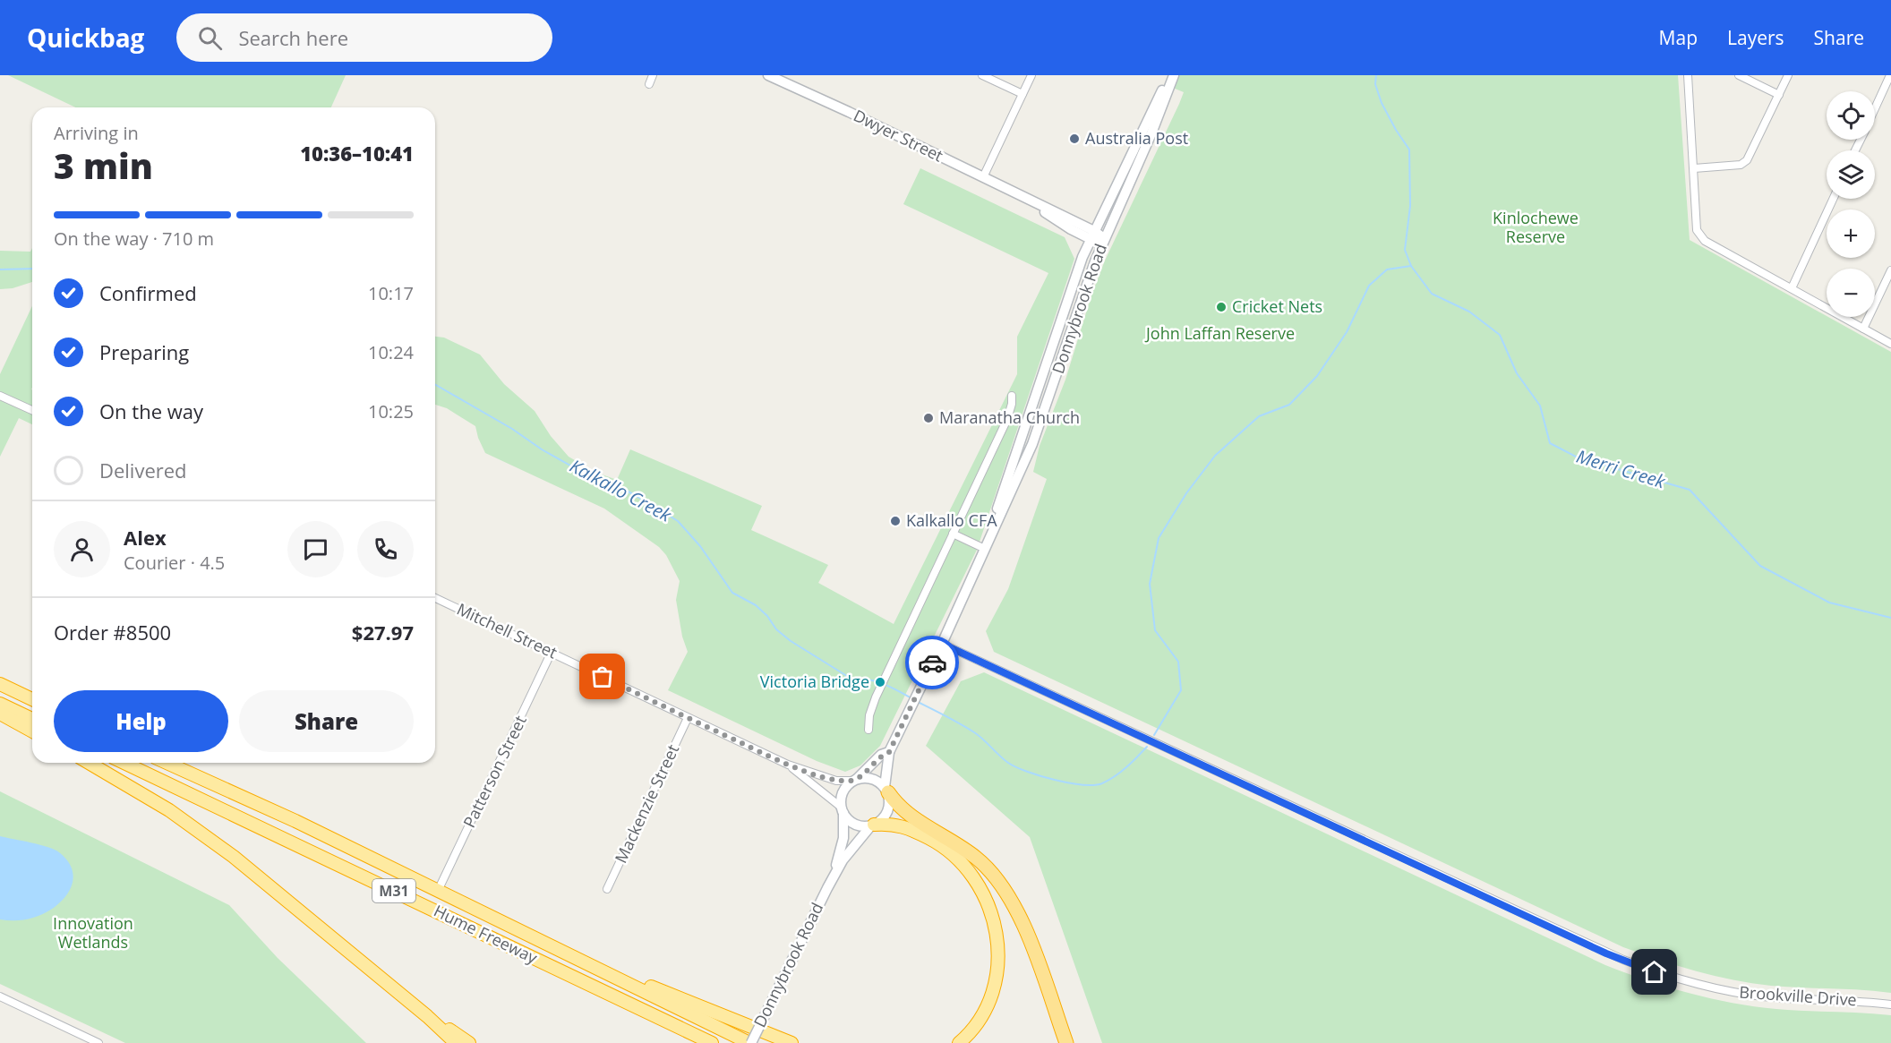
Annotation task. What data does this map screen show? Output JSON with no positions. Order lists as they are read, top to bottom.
{
  "streets": {
    "highway": ["M31", "Hume Freeway"],
    "main road": ["Dwyer Street", "Donnybrook Road"],
    "street": [
      "Mitchell Street",
      "Patterson Street",
      "Mackenzie Street",
      "Brookville Drive"
    ]
  },
  "crossings": [
    ["Dwyer Street", "Donnybrook Road"],
    ["Donnybrook Road", "Mitchell Street"],
    ["Donnybrook Road", "Hume Freeway"],
    ["Donnybrook Road", "Brookville Drive"],
    ["Mitchell Street", "Patterson Street"],
    ["Mitchell Street", "Mackenzie Street"],
    ["Patterson Street", "Hume Freeway"]
  ],
  "water": ["Merri Creek", "Kalkallo Creek"],
  "parks": ["Kinlochewe Reserve", "John Laffan Reserve", "Innovation Wetlands"],
  "places": [
    "Australia Post",
    "Cricket Nets",
    "Maranatha Church",
    "Kalkallo CFA",
    "Victoria Bridge"
  ],
  "page": {
    "header": "Quickbag",
    "search": "Search here",
    "nav": ["Map", "Layers", "Share"],
    "map_buttons": ["+", "−"],
    "heading": ["3 min", "Arriving in", "10:36–10:41"],
    "panel": [
      "Alex",
      "Courier · 4.5",
      "Order #8500",
      "$27.97"
    ],
    "bar": "On the way · 710 m",
    "list": [
      ["Confirmed", "10:17"],
      ["Preparing", "10:24"],
      ["On the way", "10:25"],
      "Delivered"
    ],
    "buttons": ["Help", "Share"]
  }
}
